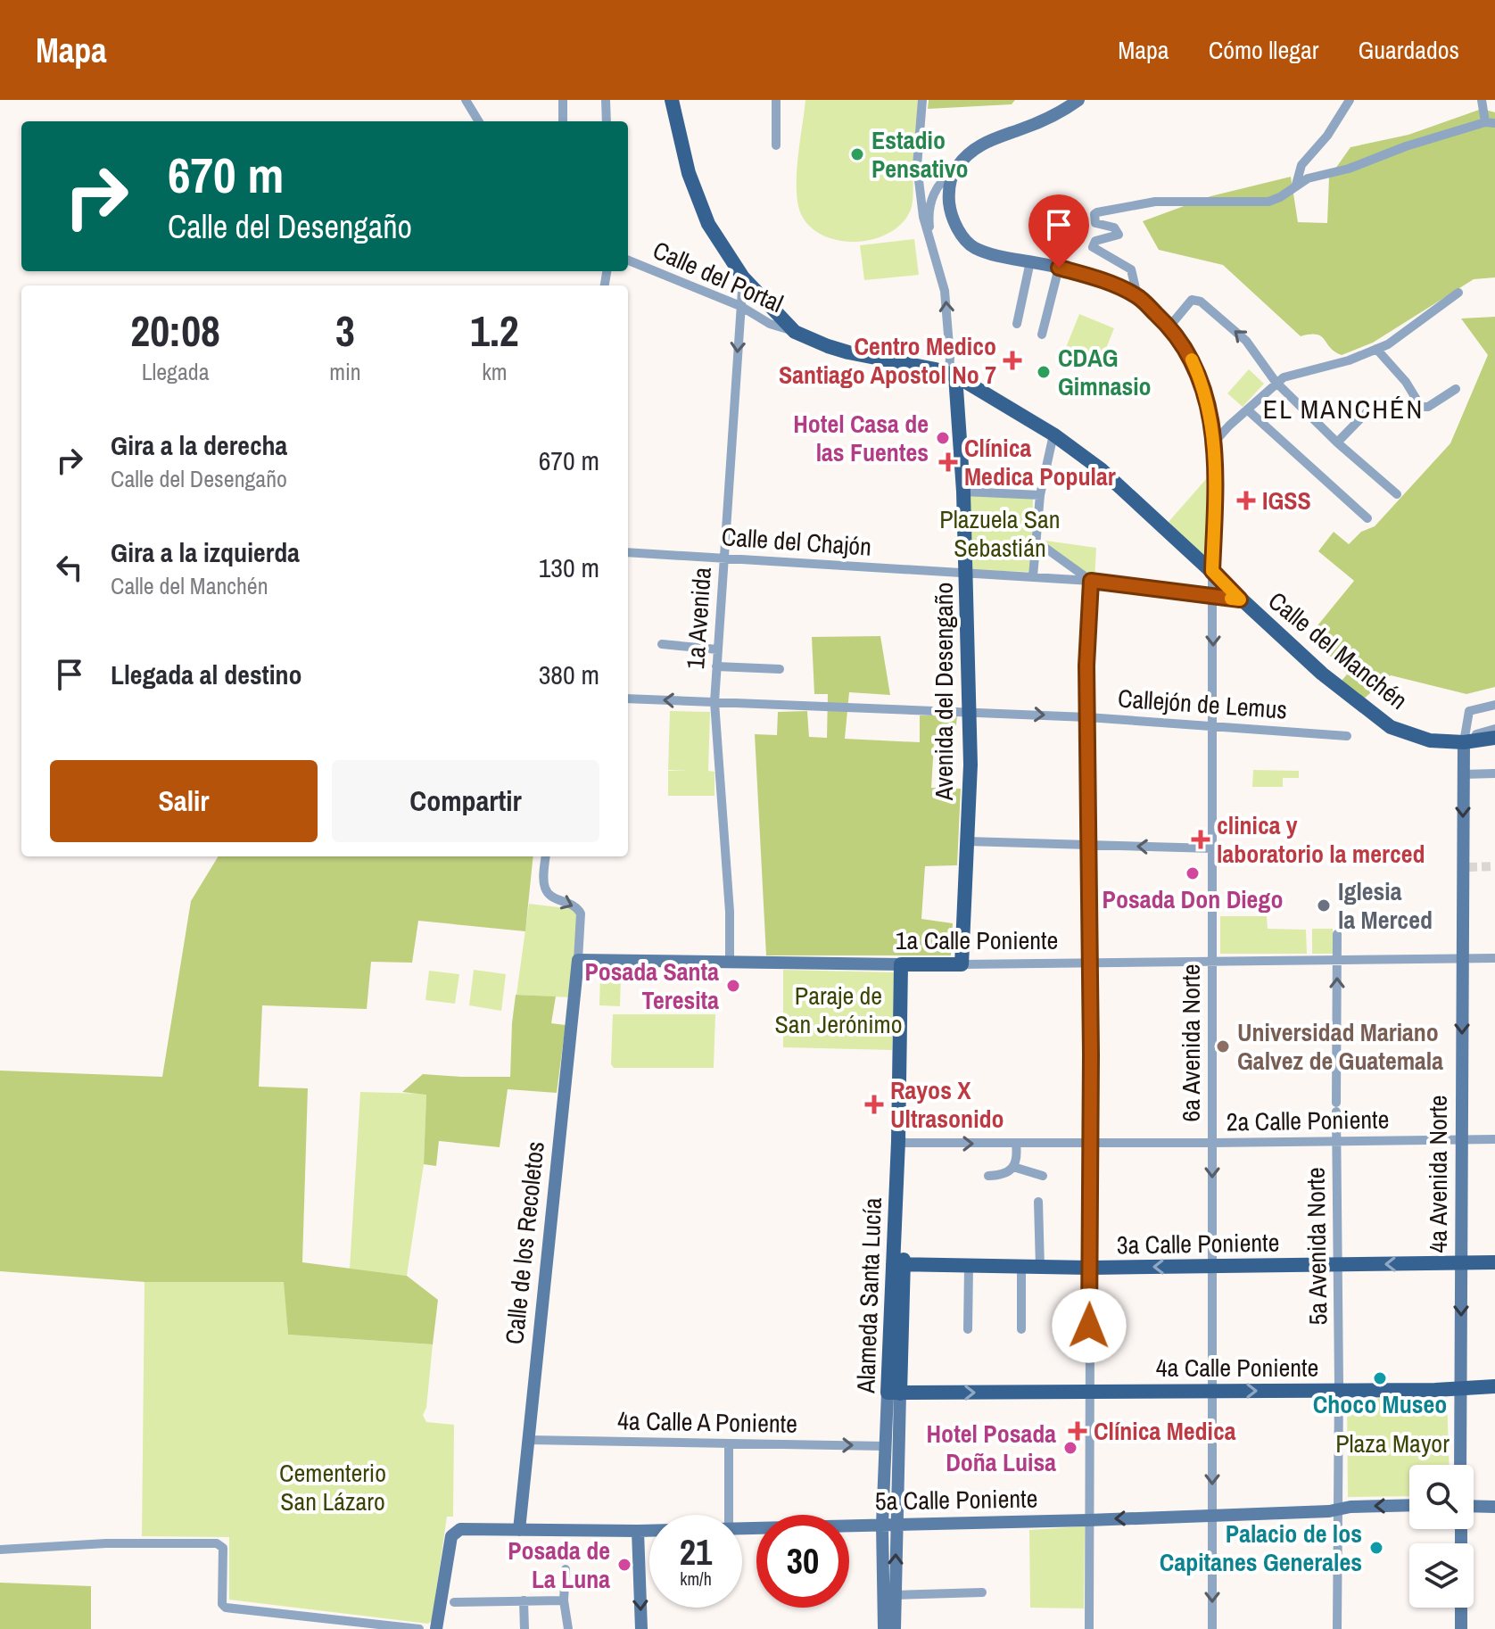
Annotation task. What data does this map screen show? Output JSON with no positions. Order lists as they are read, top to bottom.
{
  "streets": {
    "main road": [
      "Calle del Manchén",
      "Avenida del Desengaño",
      "1a Calle Poniente",
      "3a Calle Poniente",
      "Alameda Santa Lucía",
      "4a Calle Poniente"
    ],
    "street": [
      "Calle del Portal",
      "Calle del Chajón",
      "1a Avenida",
      "Callejón de Lemus",
      "6a Avenida Norte",
      "2a Calle Poniente",
      "4a Avenida Norte",
      "Calle de los Recoletos",
      "5a Avenida Norte",
      "4a Calle A Poniente",
      "5a Calle Poniente"
    ]
  },
  "crossings": [
    ["Calle del Portal", "1a Avenida"],
    ["Calle del Portal", "Calle del Manchén"],
    ["Calle del Chajón", "1a Avenida"],
    ["Calle del Chajón", "Calle del Manchén"],
    ["Calle del Chajón", "Avenida del Desengaño"],
    ["Calle del Chajón", "6a Avenida Norte"],
    ["1a Avenida", "Callejón de Lemus"],
    ["1a Avenida", "1a Calle Poniente"],
    ["Calle del Manchén", "Avenida del Desengaño"],
    ["Calle del Manchén", "6a Avenida Norte"],
    ["Calle del Manchén", "4a Avenida Norte"],
    ["Avenida del Desengaño", "Callejón de Lemus"],
    ["Avenida del Desengaño", "1a Calle Poniente"],
    ["Callejón de Lemus", "6a Avenida Norte"],
    ["1a Calle Poniente", "6a Avenida Norte"],
    ["1a Calle Poniente", "4a Avenida Norte"],
    ["1a Calle Poniente", "Calle de los Recoletos"],
    ["1a Calle Poniente", "5a Avenida Norte"],
    ["1a Calle Poniente", "Alameda Santa Lucía"],
    ["6a Avenida Norte", "2a Calle Poniente"],
    ["6a Avenida Norte", "3a Calle Poniente"],
    ["6a Avenida Norte", "4a Calle Poniente"],
    ["6a Avenida Norte", "5a Calle Poniente"],
    ["2a Calle Poniente", "4a Avenida Norte"],
    ["2a Calle Poniente", "5a Avenida Norte"],
    ["2a Calle Poniente", "Alameda Santa Lucía"],
    ["4a Avenida Norte", "3a Calle Poniente"],
    ["4a Avenida Norte", "4a Calle Poniente"],
    ["Calle de los Recoletos", "4a Calle A Poniente"],
    ["Calle de los Recoletos", "5a Calle Poniente"],
    ["3a Calle Poniente", "5a Avenida Norte"],
    ["3a Calle Poniente", "Alameda Santa Lucía"],
    ["5a Avenida Norte", "4a Calle Poniente"],
    ["5a Avenida Norte", "5a Calle Poniente"],
    ["Alameda Santa Lucía", "4a Calle Poniente"],
    ["Alameda Santa Lucía", "4a Calle A Poniente"],
    ["Alameda Santa Lucía", "5a Calle Poniente"]
  ],
  "one_way": [
    "1a Avenida",
    "6a Avenida Norte",
    "4a Avenida Norte",
    "3a Calle Poniente",
    "4a Calle Poniente",
    "4a Calle A Poniente"
  ],
  "districts": ["EL MANCHÉN"],
  "parks": [
    "Plazuela San Sebastián",
    "Paraje de San Jerónimo",
    "Plaza Mayor",
    "Cementerio San Lázaro"
  ],
  "places": {
    "other": [
      "Estadio Pensativo",
      "CDAG Gimnasio",
      "Hotel Casa de las Fuentes",
      "Posada Don Diego",
      "Iglesia la Merced",
      "Posada Santa Teresita",
      "Universidad Mariano Galvez de Guatemala",
      "Choco Museo",
      "Hotel Posada Doña Luisa",
      "Palacio de los Capitanes Generales",
      "Posada de La Luna"
    ],
    "health": [
      "Centro Medico Santiago Apostol No 7",
      "Clínica Medica Popular",
      "IGSS",
      "clinica y laboratorio la merced",
      "Rayos X Ultrasonido",
      "Clínica Medica"
    ]
  },
  "page": {
    "header": "Mapa",
    "nav": ["Mapa", "Cómo llegar", "Guardados"],
    "turn": ["670 m", "Calle del Desengaño"],
    "eta": [
      "20:08",
      "Llegada",
      "3",
      "min",
      "1.2",
      "km"
    ],
    "list": [
      {
        "name": "Gira a la derecha",
        "note": "Calle del Desengaño",
        "value": "670 m"
      },
      {
        "name": "Gira a la izquierda",
        "note": "Calle del Manchén",
        "value": "130 m"
      },
      {
        "name": "Llegada al destino",
        "value": "380 m"
      }
    ],
    "buttons": ["Salir", "Compartir"],
    "speed": "21 km/h",
    "limit": "30"
  }
}
